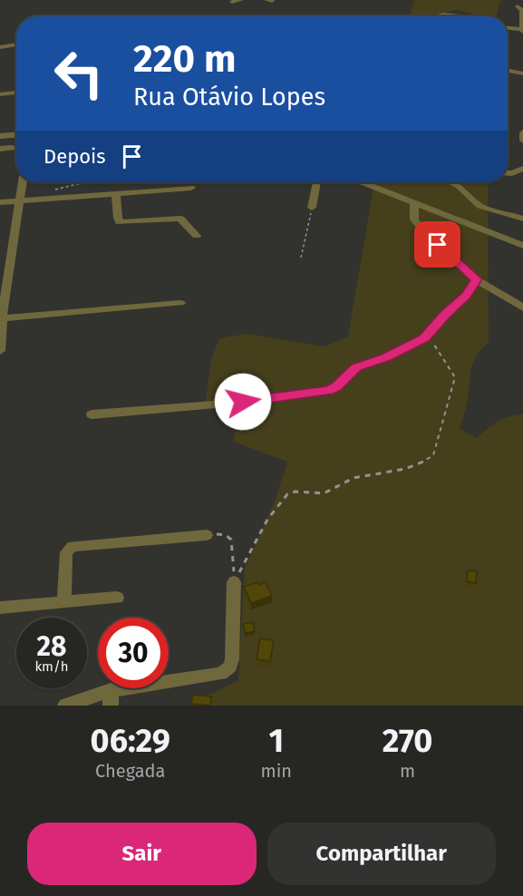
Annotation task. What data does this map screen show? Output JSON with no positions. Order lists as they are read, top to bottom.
{
  "page": {
    "turn": ["220 m", "Rua Otávio Lopes"],
    "then": "Depois",
    "speed": "28 km/h",
    "limit": "30",
    "eta": [
      "06:29",
      "Chegada",
      "1",
      "min",
      "270",
      "m"
    ],
    "buttons": ["Sair", "Compartilhar"]
  }
}
